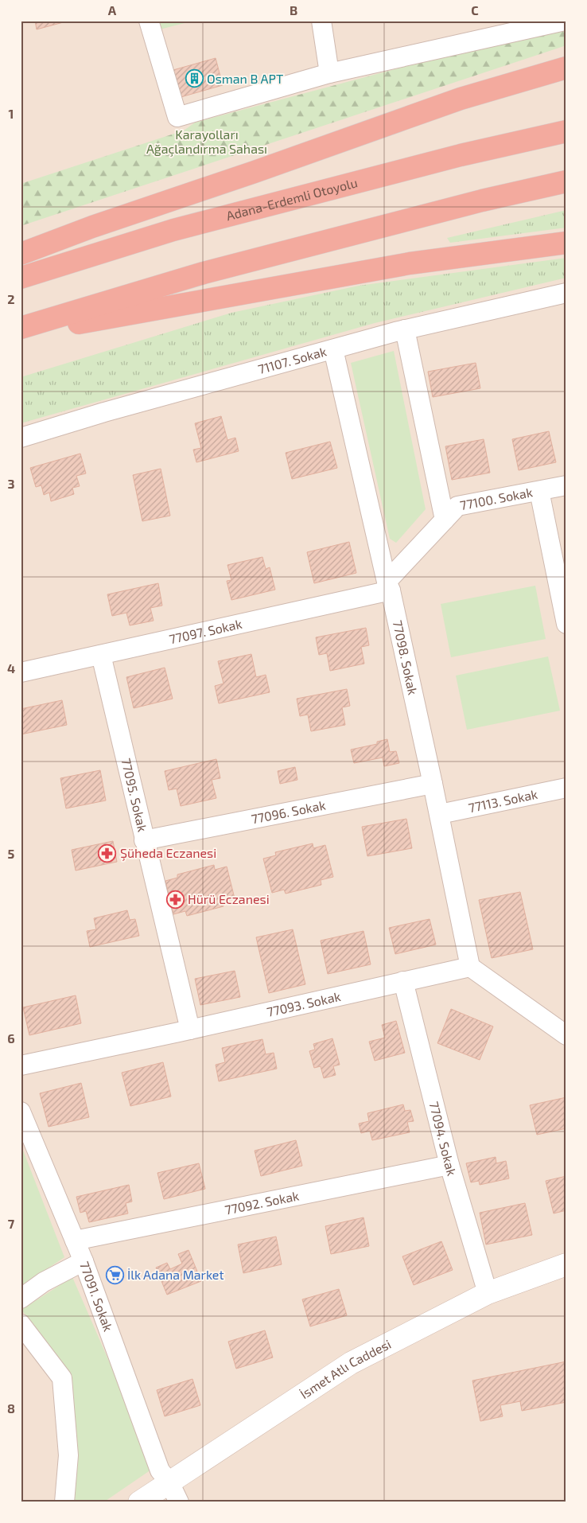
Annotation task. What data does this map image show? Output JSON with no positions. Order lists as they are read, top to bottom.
{
  "streets": {
    "highway": ["Adana-Erdemli Otoyolu"],
    "main road": ["İsmet Atlı Caddesi"],
    "street": [
      "71107. Sokak",
      "77100. Sokak",
      "77097. Sokak",
      "77098. Sokak",
      "77095. Sokak",
      "77113. Sokak",
      "77096. Sokak",
      "77093. Sokak",
      "77094. Sokak",
      "77092. Sokak",
      "77091. Sokak"
    ]
  },
  "crossings": [
    ["71107. Sokak", "77098. Sokak"],
    ["77100. Sokak", "77097. Sokak"],
    ["77100. Sokak", "77098. Sokak"],
    ["77097. Sokak", "77098. Sokak"],
    ["77097. Sokak", "77095. Sokak"],
    ["77098. Sokak", "77113. Sokak"],
    ["77098. Sokak", "77096. Sokak"],
    ["77098. Sokak", "77093. Sokak"],
    ["77095. Sokak", "77096. Sokak"],
    ["77095. Sokak", "77093. Sokak"],
    ["77093. Sokak", "77094. Sokak"],
    ["77094. Sokak", "77092. Sokak"],
    ["77094. Sokak", "İsmet Atlı Caddesi"],
    ["77092. Sokak", "77091. Sokak"],
    ["77091. Sokak", "İsmet Atlı Caddesi"]
  ],
  "parks": ["Karayolları Ağaçlandırma Sahası"],
  "places": {
    "building": ["Osman B APT"],
    "pharmacy": ["Şüheda Eczanesi", "Hürü Eczanesi"],
    "supermarket": ["İlk Adana Market"]
  },
  "grid": {
    "columns": ["A", "B", "C"],
    "rows": [
      "1",
      "2",
      "3",
      "4",
      "5",
      "6",
      "7",
      "8"
    ]
  }
}
